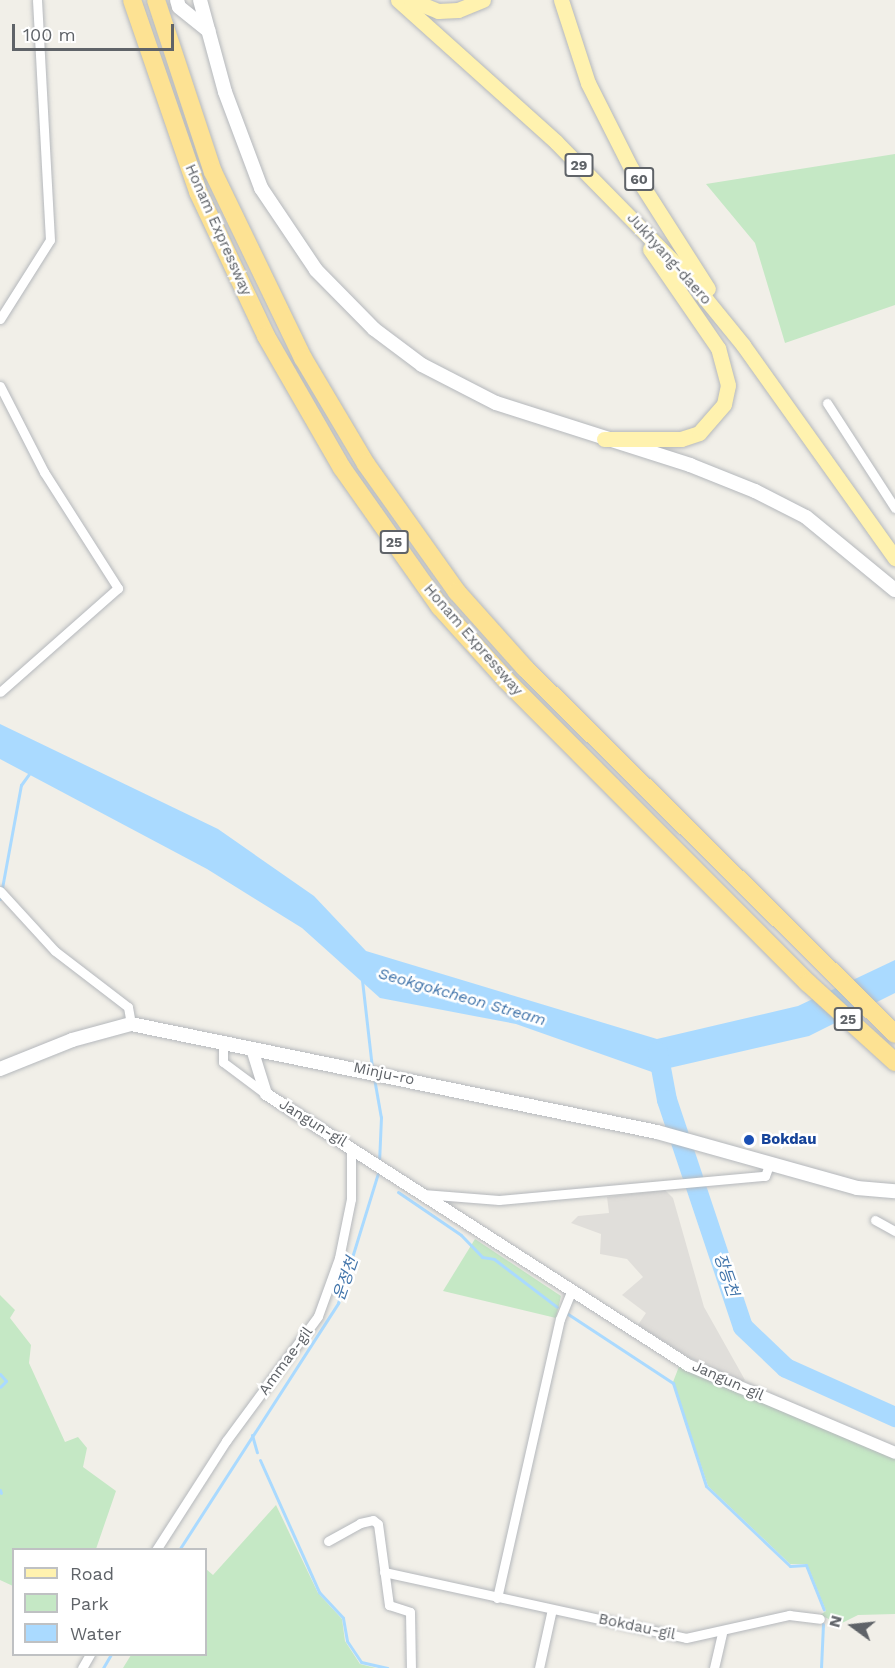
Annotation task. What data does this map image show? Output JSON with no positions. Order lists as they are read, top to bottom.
{
  "streets": {
    "highway": ["Honam Expressway", "25"],
    "main road": [
      "29",
      "60",
      "Jukhyang-daero",
      "Minju-ro"
    ],
    "street": ["Jangun-gil", "Ammae-gil", "Bokdau-gil"]
  },
  "crossings": [
    ["60", "Jukhyang-daero"],
    ["Minju-ro", "Jangun-gil"],
    ["Jangun-gil", "Ammae-gil"]
  ],
  "water": ["Seokgokcheon Stream", "장등천", "운정천"],
  "places": ["Bokdau"],
  "legend": ["Road", "Park", "Water"],
  "scale_bar": "100 m",
  "north": "left"
}
